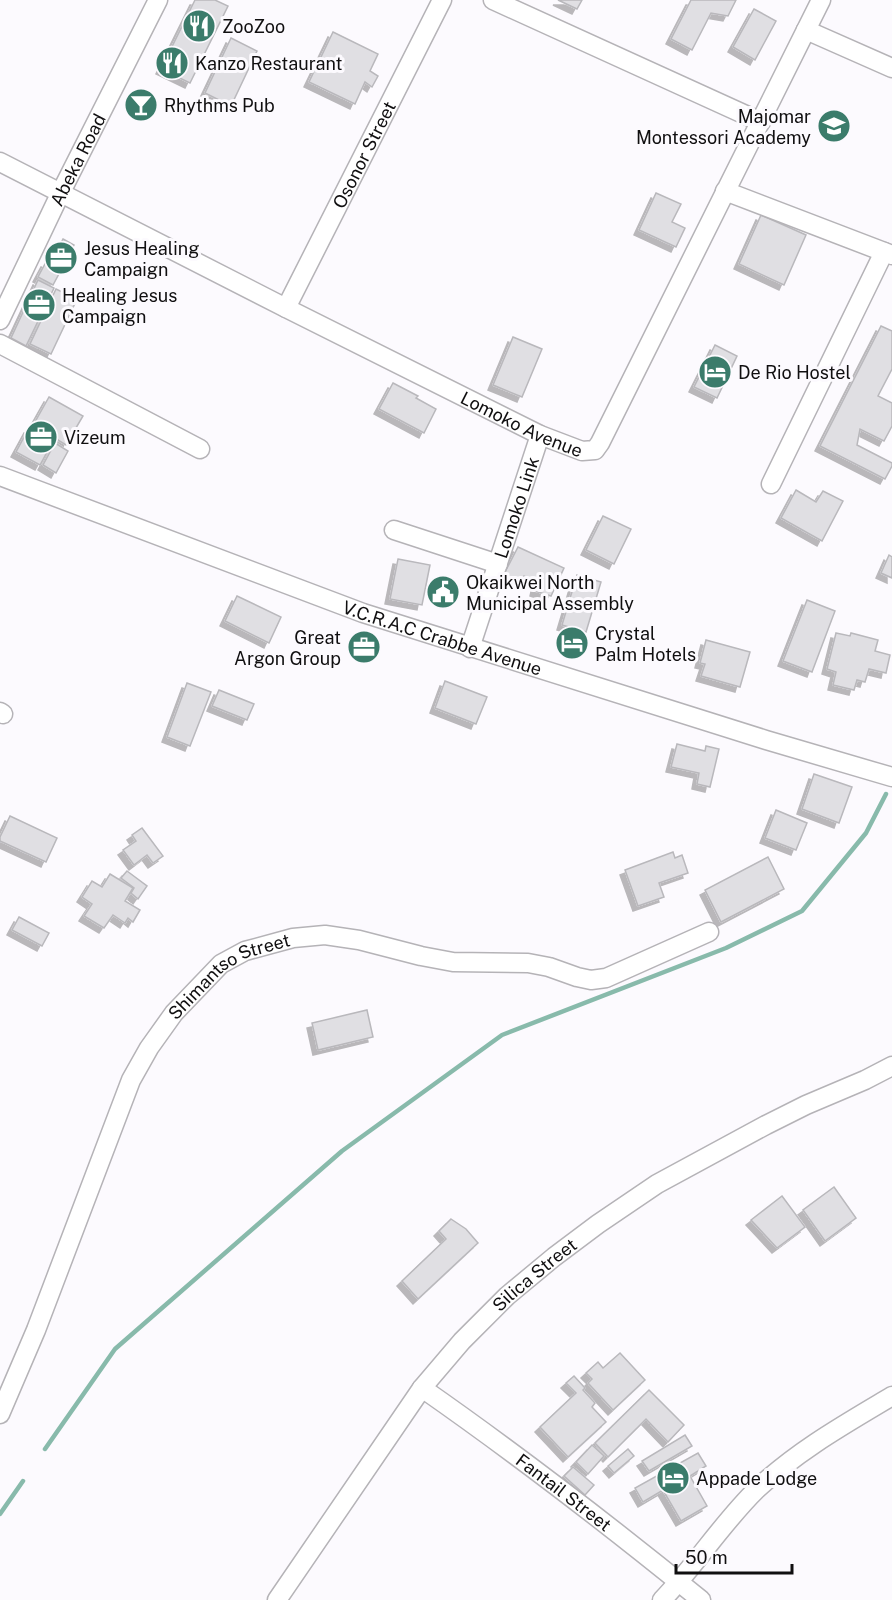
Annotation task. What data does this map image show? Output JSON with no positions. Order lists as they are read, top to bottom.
{
  "streets": {
    "street": [
      "Osonor Street",
      "Abeka Road",
      "Lomoko Avenue",
      "Lomoko Link",
      "V.C.R.A.C Crabbe Avenue",
      "Shimantso Street",
      "Silica Street",
      "Fantail Street"
    ]
  },
  "crossings": [
    ["Osonor Street", "Lomoko Avenue"],
    ["Abeka Road", "Lomoko Avenue"],
    ["Lomoko Avenue", "Lomoko Link"],
    ["Lomoko Link", "V.C.R.A.C Crabbe Avenue"],
    ["Silica Street", "Fantail Street"]
  ],
  "places": {
    "restaurant": ["ZooZoo", "Kanzo Restaurant"],
    "bar": ["Rhythms Pub"],
    "school or university": ["Majomar Montessori Academy"],
    "office": [
      "Jesus Healing Campaign",
      "Healing Jesus Campaign",
      "Vizeum",
      "Great Argon Group"
    ],
    "hotel": ["De Rio Hostel", "Crystal Palm Hotels", "Appade Lodge"],
    "public building": ["Okaikwei North Municipal Assembly"]
  },
  "scale_bar": "50 m"
}
